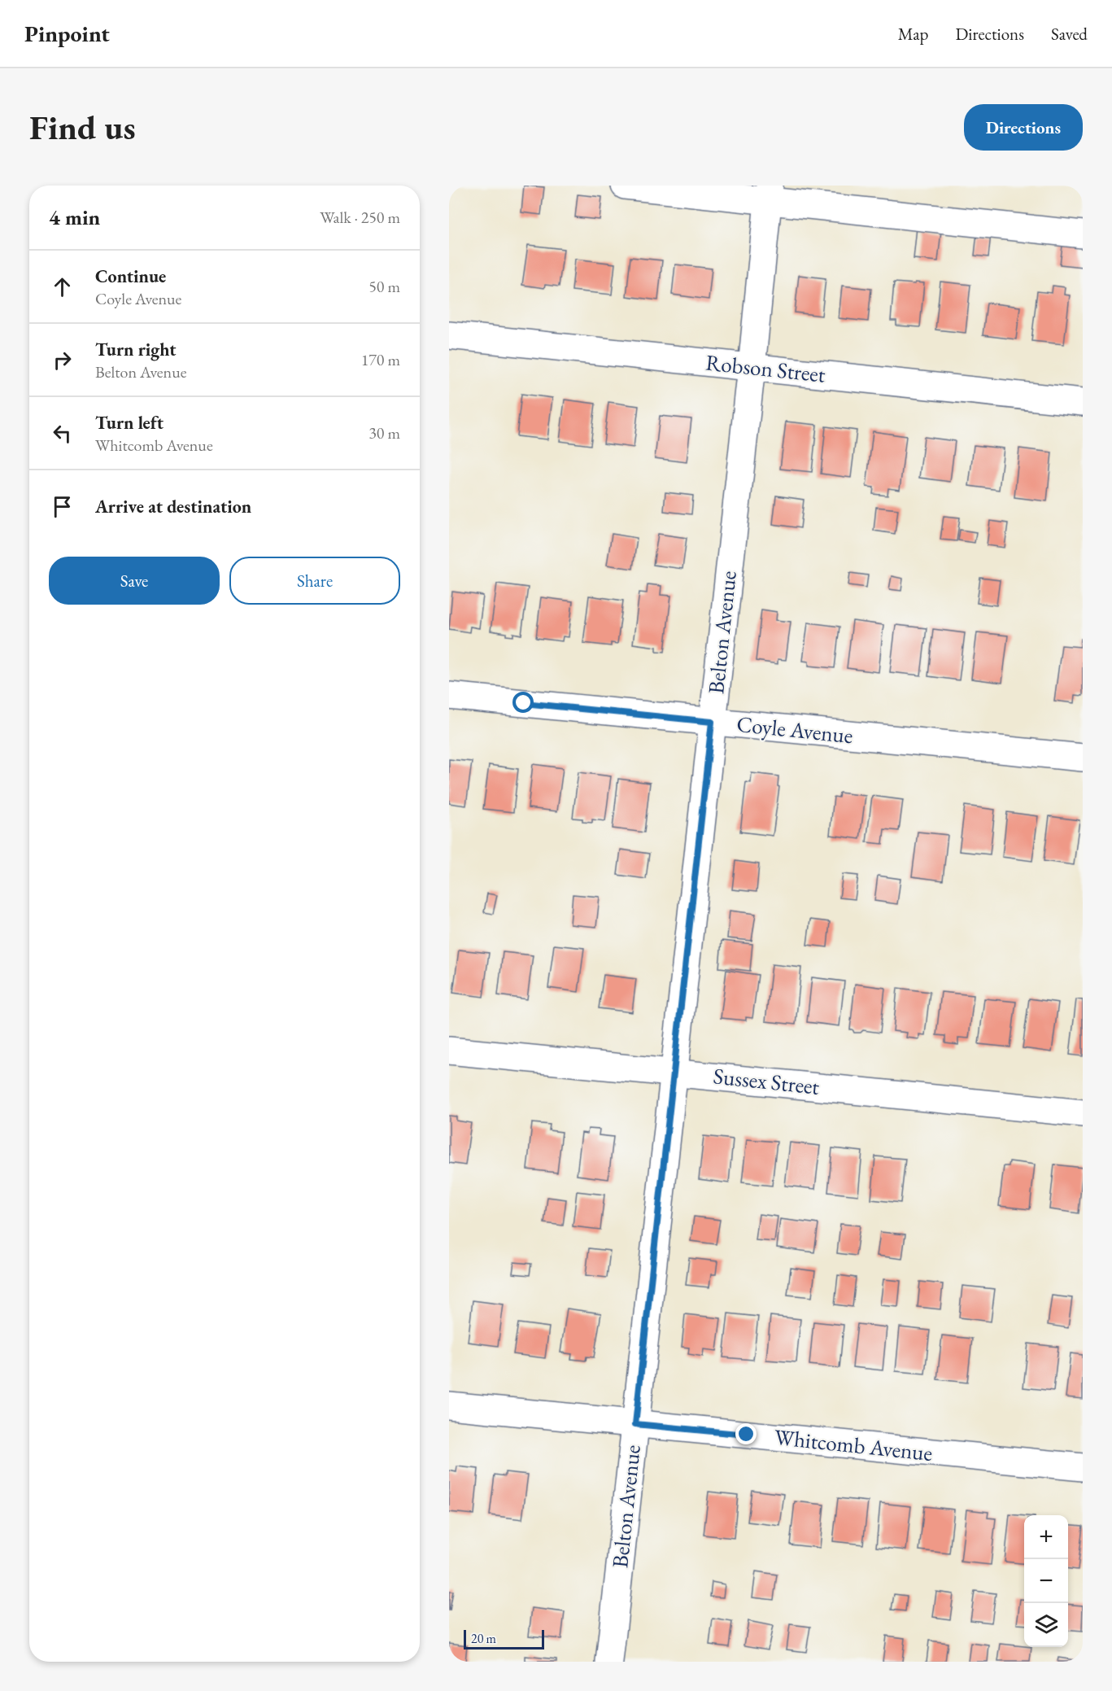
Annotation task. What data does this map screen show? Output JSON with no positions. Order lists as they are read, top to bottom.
{
  "streets": {
    "street": [
      "Robson Street",
      "Belton Avenue",
      "Coyle Avenue",
      "Sussex Street",
      "Whitcomb Avenue"
    ]
  },
  "crossings": [
    ["Robson Street", "Belton Avenue"],
    ["Belton Avenue", "Coyle Avenue"],
    ["Belton Avenue", "Sussex Street"],
    ["Belton Avenue", "Whitcomb Avenue"]
  ],
  "scale_bar": "20 m",
  "page": {
    "header": "Pinpoint",
    "nav": ["Map", "Directions", "Saved"],
    "buttons": [
      "Directions",
      ["Save", "Share"]
    ],
    "title": "Find us",
    "heading": ["4 min", "Walk · 250 m"],
    "list": [
      ["Continue", "Coyle Avenue", "50 m"],
      ["Turn right", "Belton Avenue", "170 m"],
      ["Turn left", "Whitcomb Avenue", "30 m"],
      "Arrive at destination"
    ],
    "map_buttons": ["+", "−"],
    "scale": "20 m"
  }
}
